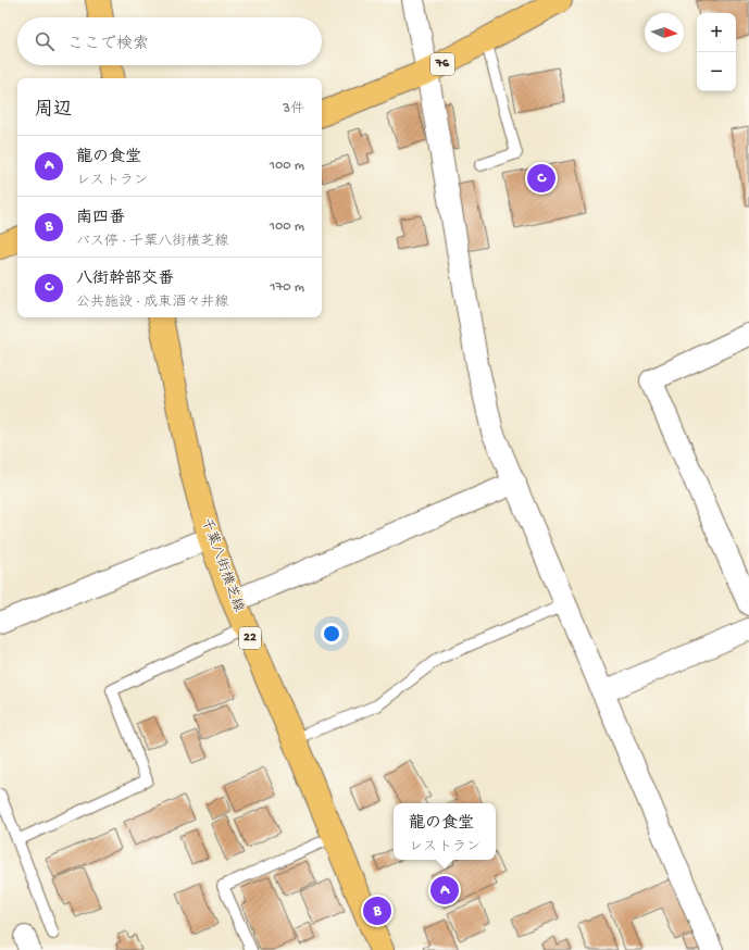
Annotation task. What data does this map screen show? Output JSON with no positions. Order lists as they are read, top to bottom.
{
  "streets": {
    "main road": ["76", "千葉八街横芝線", "22"]
  },
  "north": "right",
  "page": {
    "map_buttons": ["+", "−"],
    "search": "ここで検索",
    "heading": ["周辺", "3件"],
    "list": [
      {
        "mark": "A",
        "name": "龍の食堂",
        "note": "レストラン",
        "value": "100 m"
      },
      {
        "mark": "B",
        "name": "南四番",
        "note": "バス停 · 千葉八街横芝線",
        "value": "100 m"
      },
      {
        "mark": "C",
        "name": "八街幹部交番",
        "note": "公共施設 · 成東酒々井線",
        "value": "170 m"
      }
    ],
    "pins": ["C", "A", "B"],
    "popup": ["龍の食堂", "レストラン"]
  }
}
